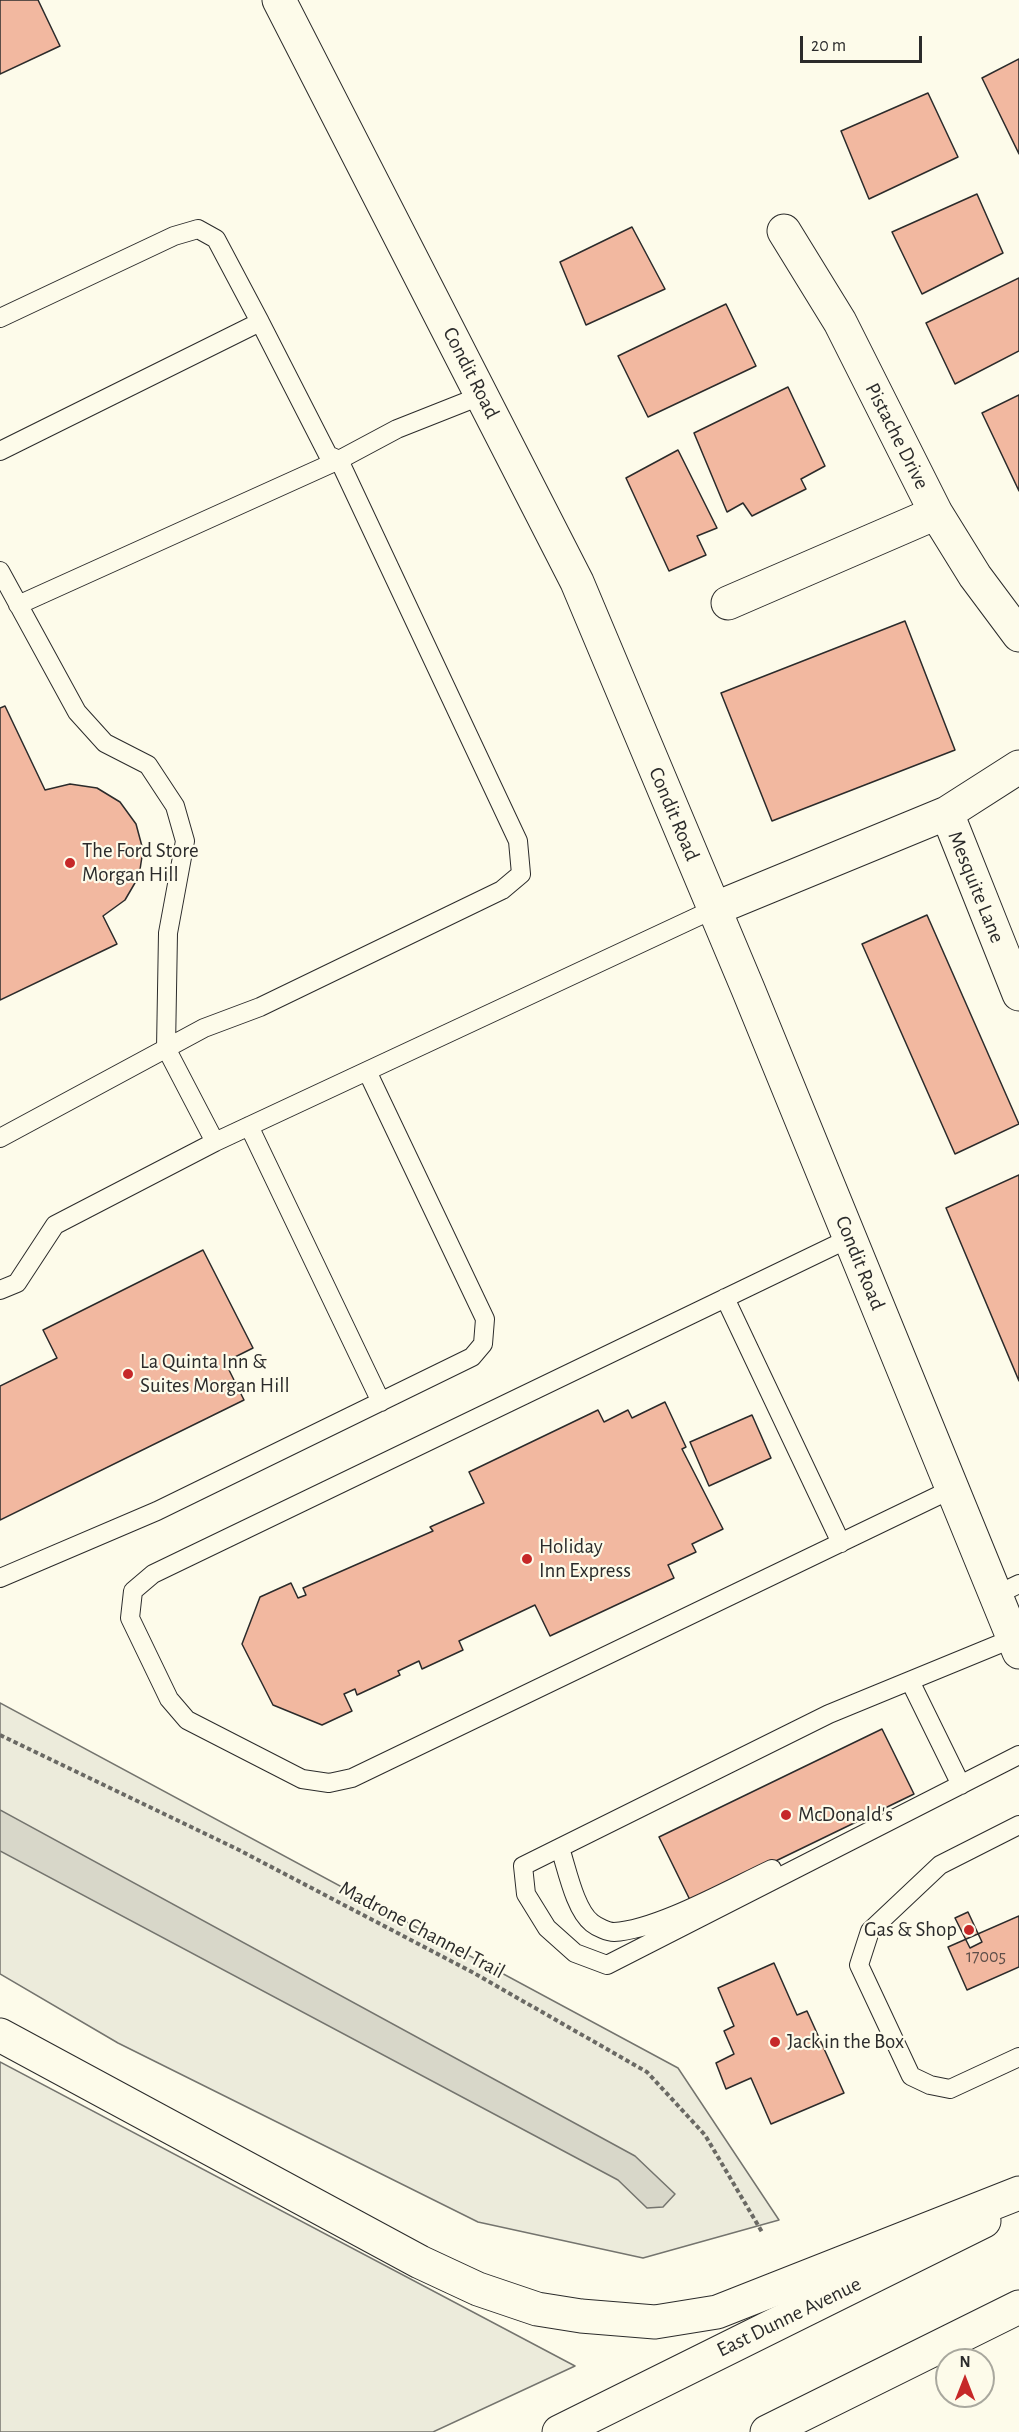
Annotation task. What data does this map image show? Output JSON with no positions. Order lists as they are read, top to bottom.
{
  "streets": {
    "main road": [
      "Condit Road",
      "Pistache Drive",
      "Mesquite Lane",
      "East Dunne Avenue"
    ],
    "path": ["Madrone Channel Trail"]
  },
  "places": [
    "The Ford Store Morgan Hill",
    "La Quinta Inn & Suites Morgan Hill",
    "Holiday Inn Express",
    "McDonald's",
    "Gas & Shop",
    "Jack in the Box"
  ],
  "house_numbers": ["17005"],
  "scale_bar": "20 m",
  "north": "top"
}
